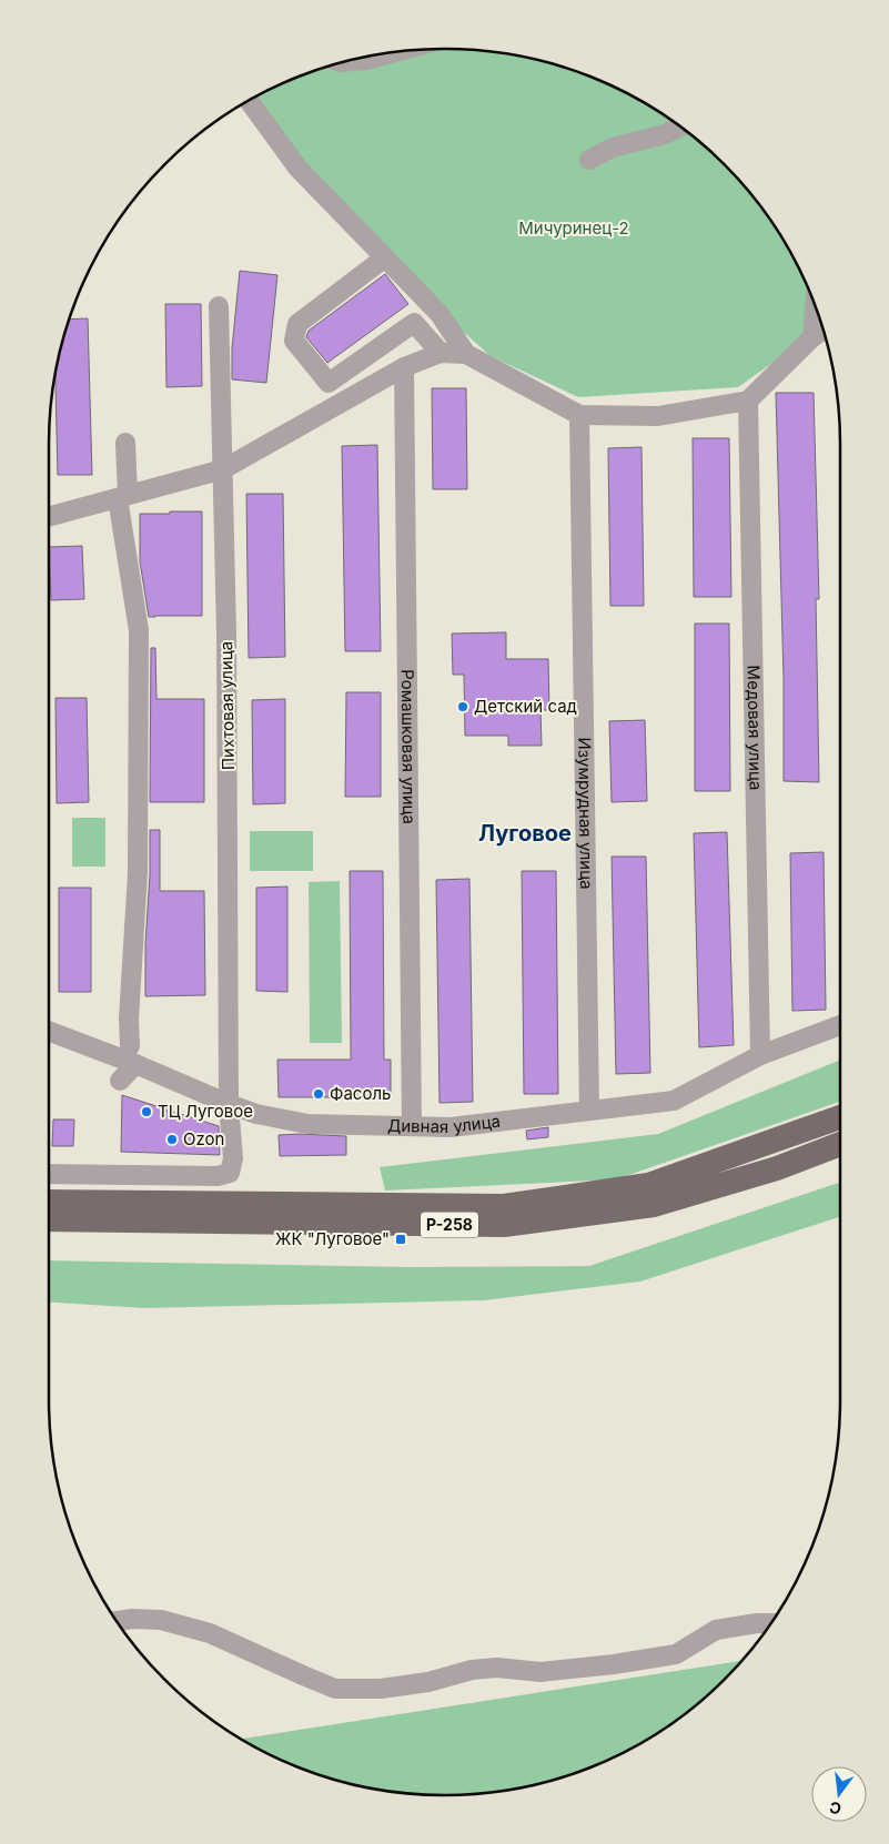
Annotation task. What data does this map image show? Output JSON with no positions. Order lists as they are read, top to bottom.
{
  "streets": {
    "main road": ["Р-258"],
    "street": [
      "Пихтовая улица",
      "Медовая улица",
      "Ромашковая улица",
      "Изумрудная улица",
      "Дивная улица"
    ]
  },
  "crossings": [
    ["Пихтовая улица", "Дивная улица"],
    ["Медовая улица", "Дивная улица"],
    ["Ромашковая улица", "Дивная улица"],
    ["Изумрудная улица", "Дивная улица"]
  ],
  "districts": ["Луговое"],
  "parks": ["Мичуринец-2"],
  "places": {
    "other": [
      "Детский сад",
      "Фасоль",
      "ТЦ Луговое",
      "Ozon"
    ],
    "transit": ["ЖК \"Луговое\""]
  },
  "north": "bottom"
}
